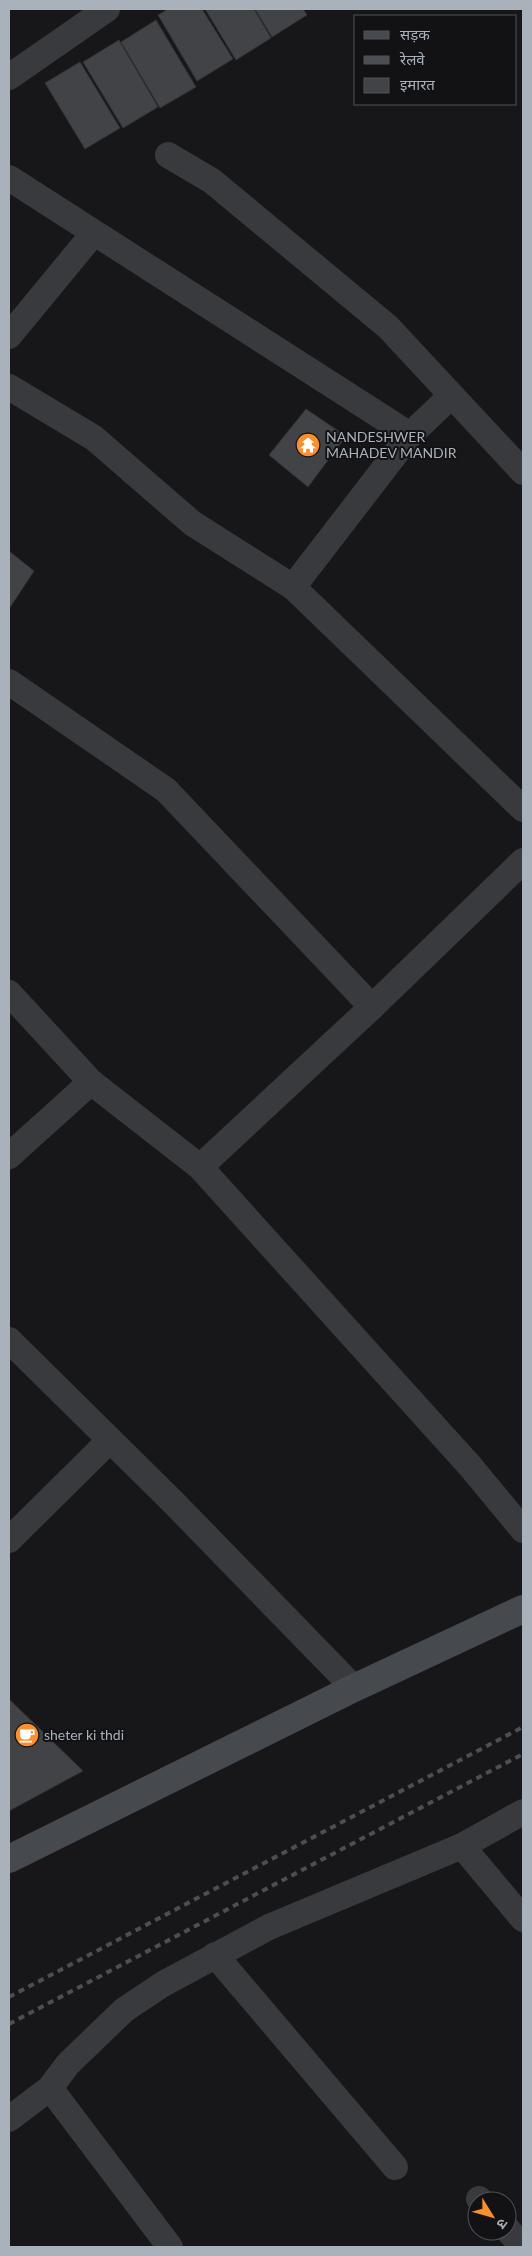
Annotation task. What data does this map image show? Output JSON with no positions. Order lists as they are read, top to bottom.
{
  "places": {
    "temple": ["NANDESHWER MAHADEV MANDIR"],
    "cafe": ["sheter ki thdi"]
  },
  "legend": ["सड़क", "रेलवे", "इमारत"],
  "north": "bottom right"
}
